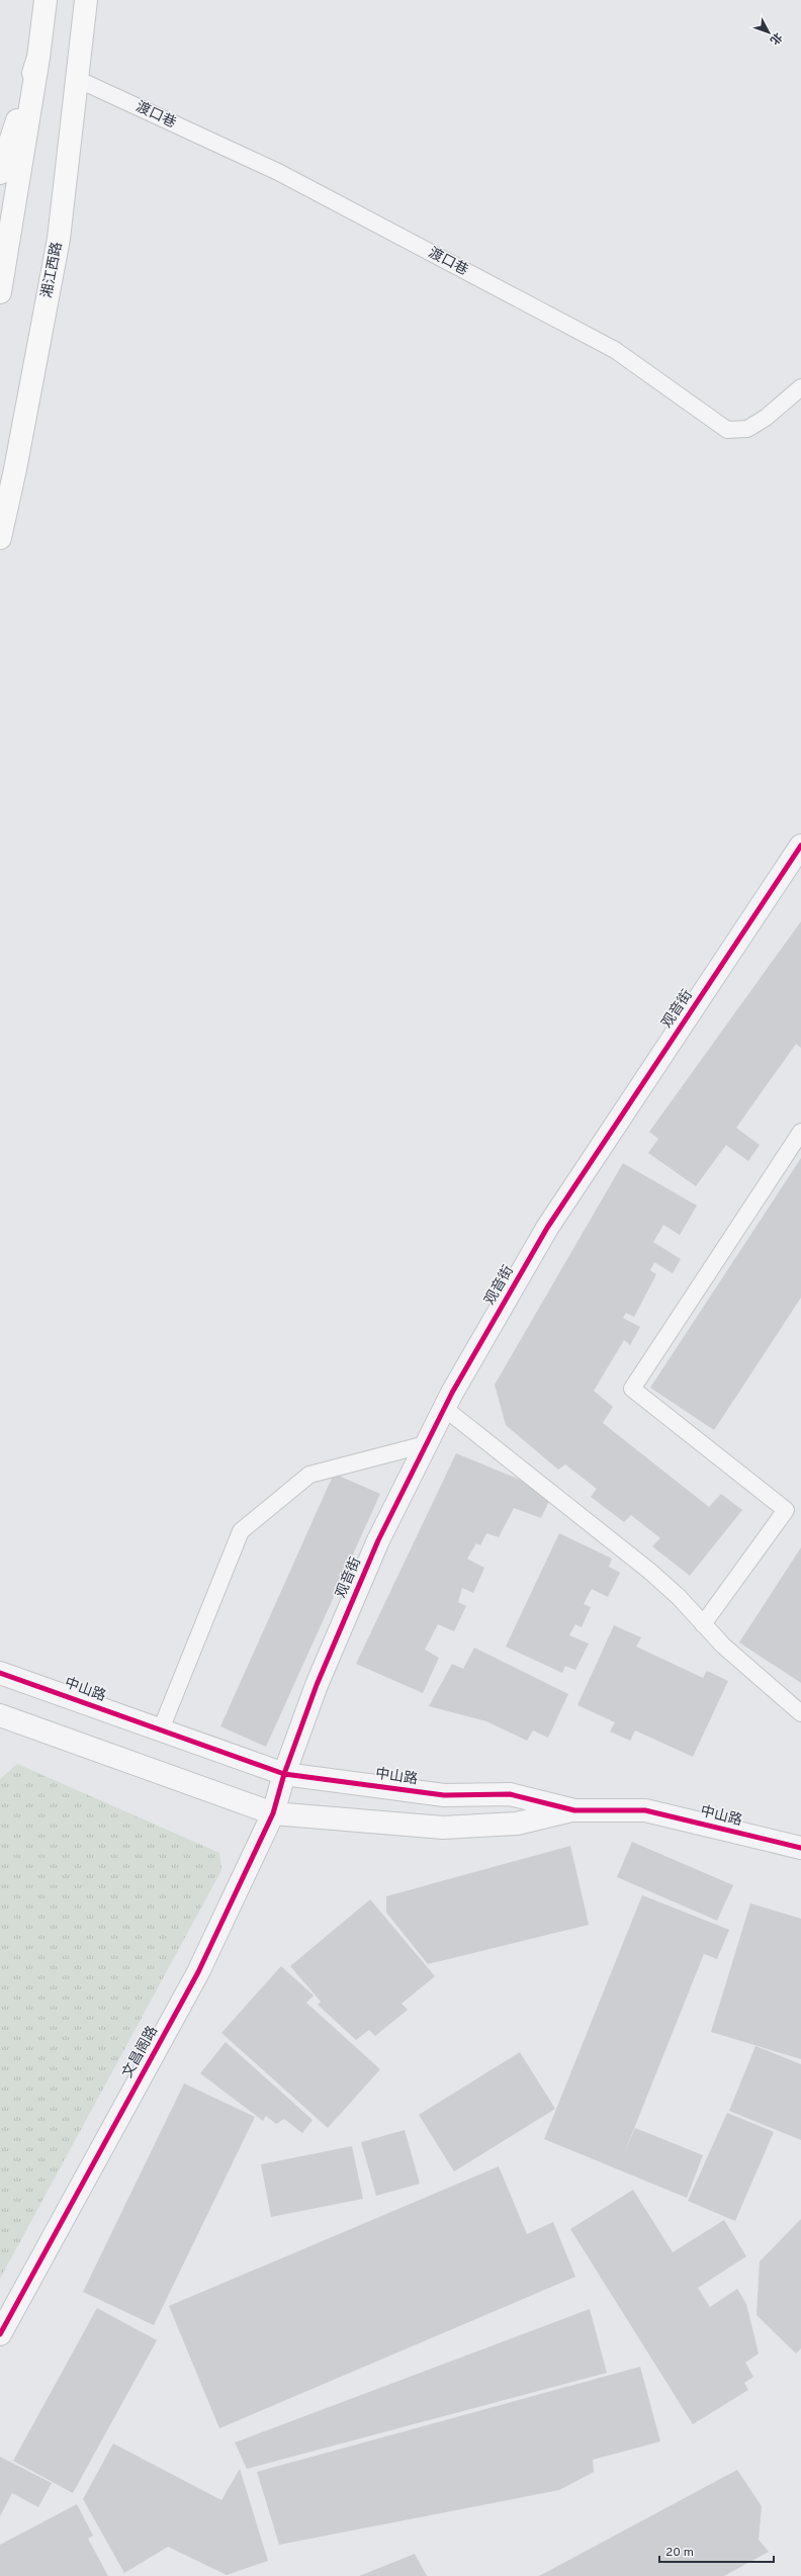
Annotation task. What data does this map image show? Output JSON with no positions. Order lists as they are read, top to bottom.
{
  "streets": {
    "main road": ["湘江西路"],
    "street": ["观音街", "中山路", "文昌阁路"],
    "lane": ["渡口巷"]
  },
  "crossings": [
    ["渡口巷", "湘江西路"],
    ["观音街", "中山路"],
    ["观音街", "文昌阁路"],
    ["中山路", "文昌阁路"]
  ],
  "scale_bar": "20 m",
  "north": "bottom right"
}
